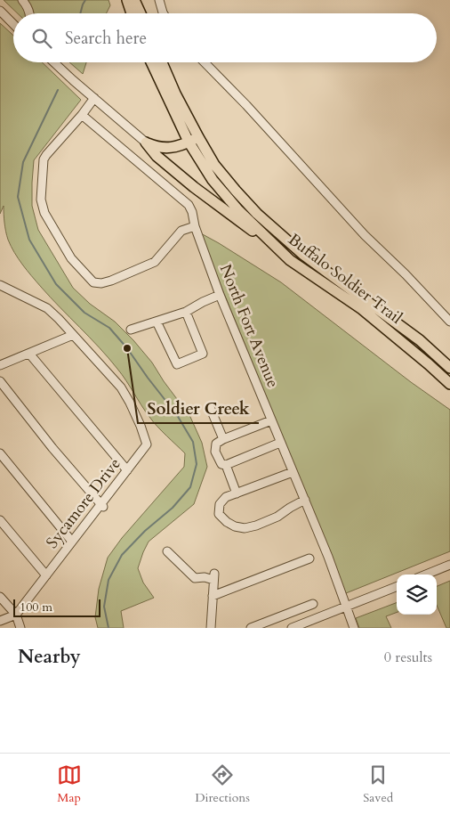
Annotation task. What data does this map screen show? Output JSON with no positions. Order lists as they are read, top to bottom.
{
  "streets": {
    "main road": ["Buffalo Soldier Trail"],
    "street": ["North Fort Avenue", "Sycamore Drive"]
  },
  "places": ["Soldier Creek"],
  "scale_bar": "100 m",
  "page": {
    "search": "Search here",
    "scale": "100 m",
    "heading": ["Nearby", "0 results"],
    "nav": ["Map", "Directions", "Saved"]
  }
}
